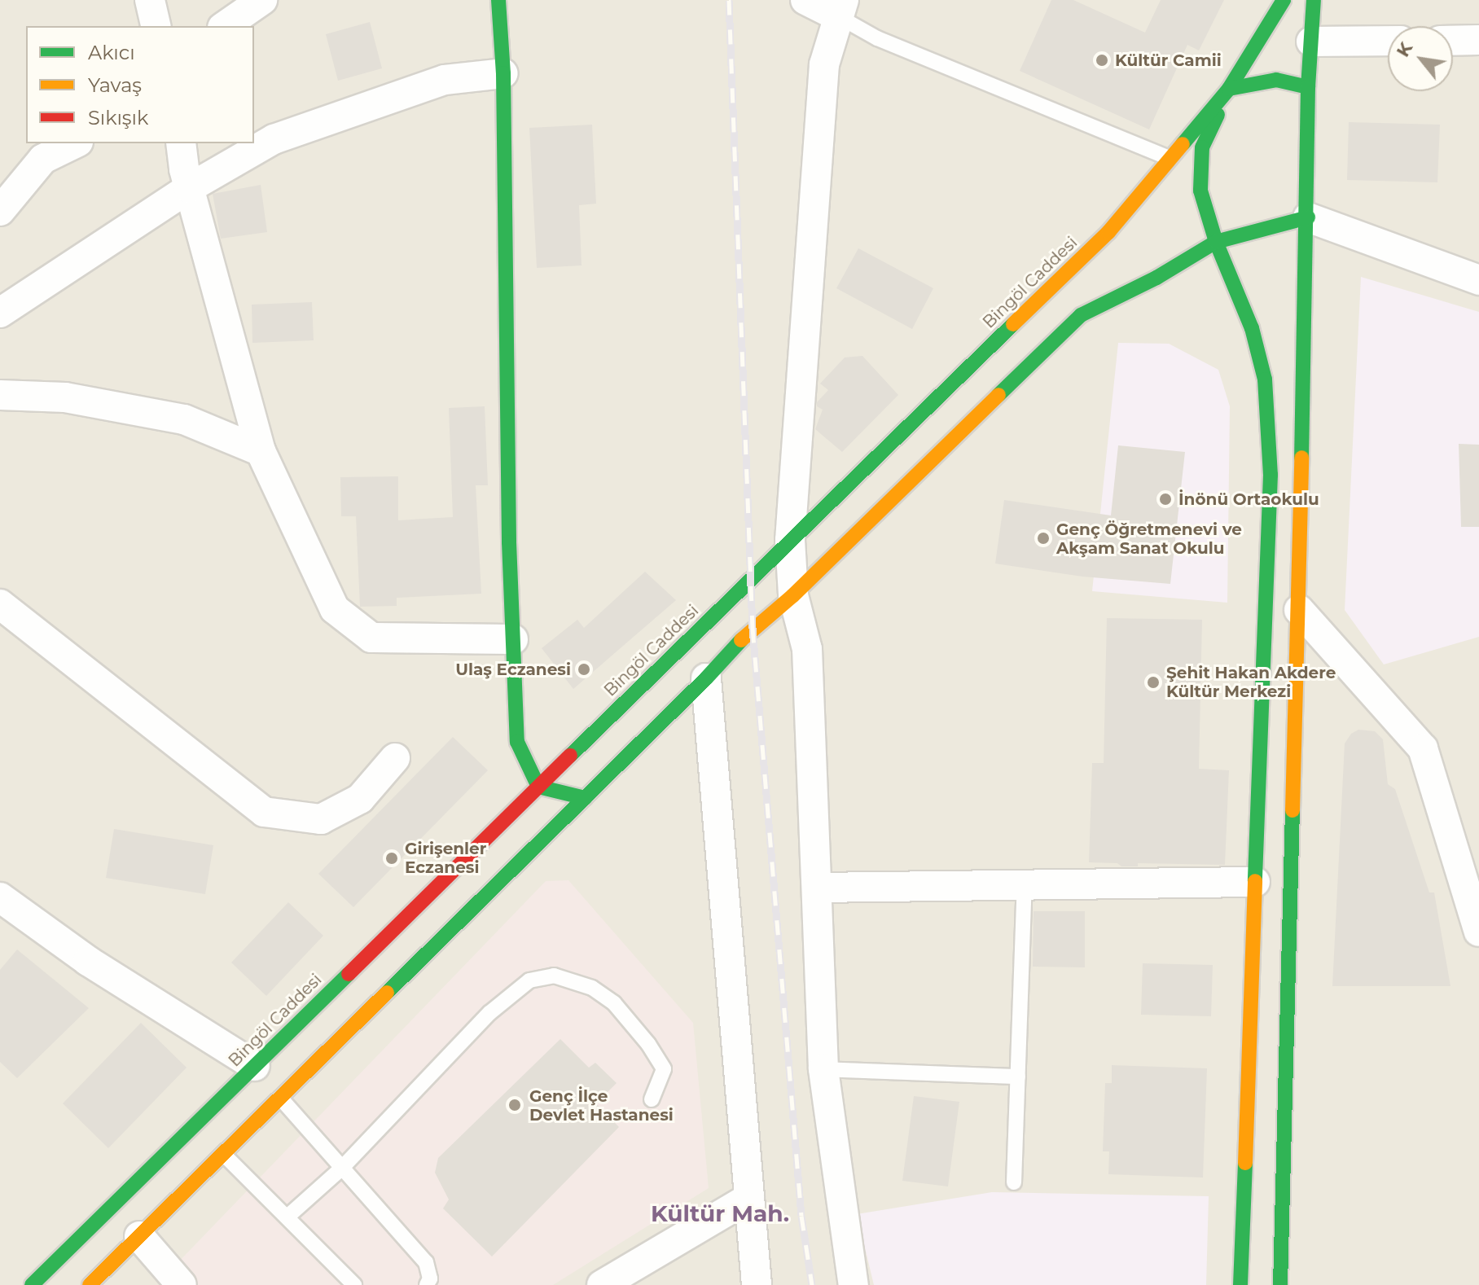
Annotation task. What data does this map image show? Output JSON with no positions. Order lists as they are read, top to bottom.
{
  "streets": {
    "main road": ["Bingöl Caddesi"]
  },
  "districts": ["Kültür Mah."],
  "places": [
    "Kültür Camii",
    "İnönü Ortaokulu",
    "Genç Öğretmenevi ve Akşam Sanat Okulu",
    "Ulaş Eczanesi",
    "Şehit Hakan Akdere Kültür Merkezi",
    "Girişenler Eczanesi",
    "Genç İlçe Devlet Hastanesi"
  ],
  "legend": ["Akıcı", "Yavaş", "Sıkışık"],
  "north": "top left"
}
